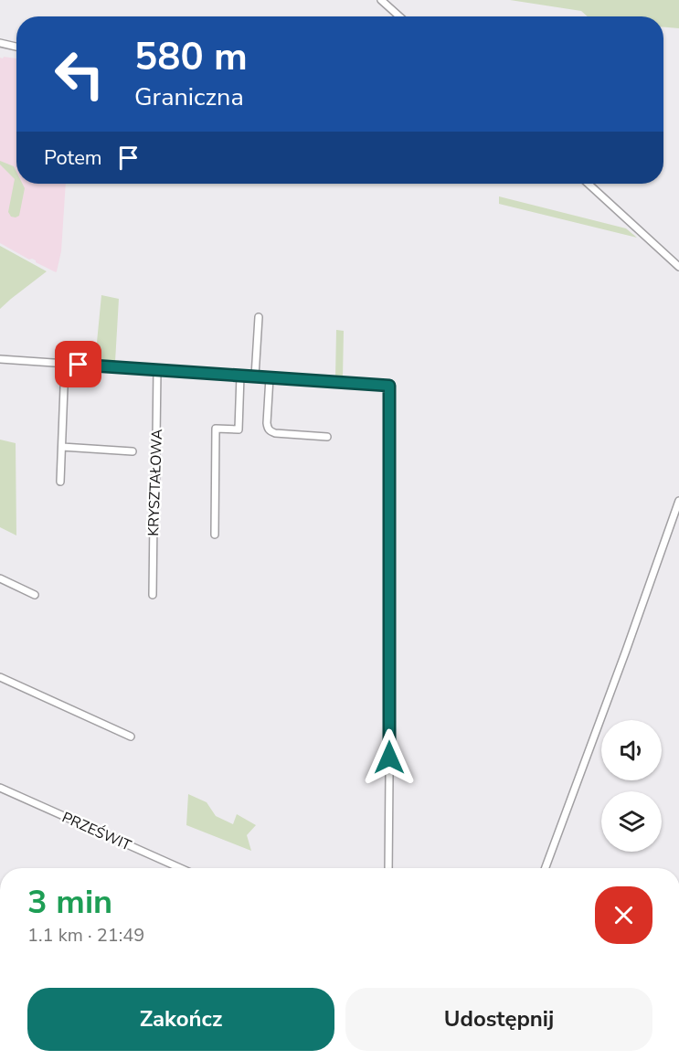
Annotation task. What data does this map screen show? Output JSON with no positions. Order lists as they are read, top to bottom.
{
  "streets": {
    "street": ["KRYSZTAŁOWA", "PRZEŚWIT"]
  },
  "page": {
    "turn": ["580 m", "Graniczna"],
    "then": "Potem",
    "heading": ["3 min", "1.1 km · 21:49"],
    "buttons": ["Zakończ", "Udostępnij"]
  }
}
